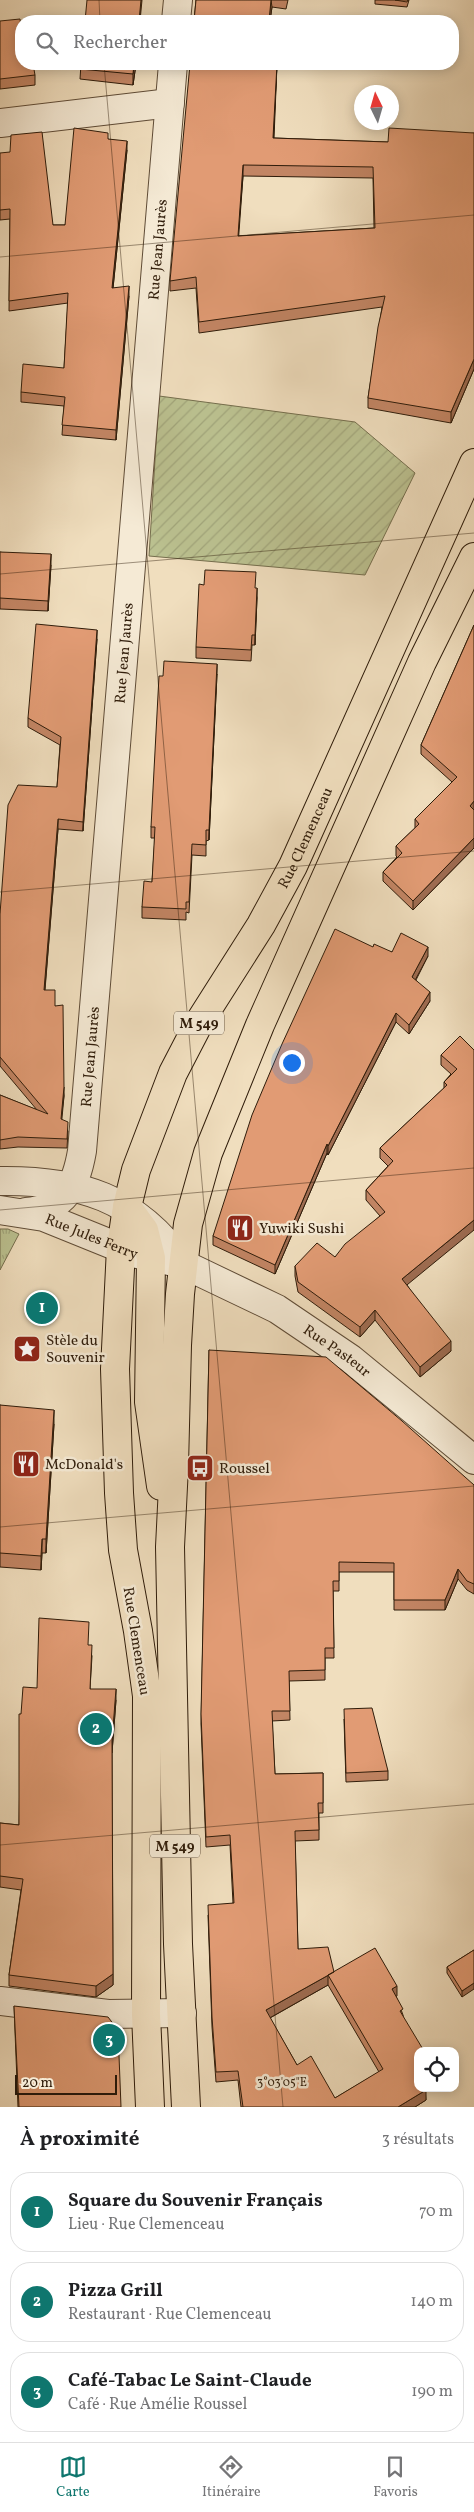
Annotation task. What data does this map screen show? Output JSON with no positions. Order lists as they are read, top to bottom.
{
  "streets": {
    "main road": ["Rue Clemenceau", "M 549"],
    "street": ["Rue Jean Jaurès", "Rue Jules Ferry", "Rue Pasteur"]
  },
  "crossings": [
    ["Rue Jean Jaurès", "Rue Jules Ferry"],
    ["Rue Clemenceau", "Rue Jules Ferry"],
    ["Rue Clemenceau", "Rue Pasteur"],
    ["Rue Jules Ferry", "Rue Pasteur"]
  ],
  "places": {
    "restaurant": ["Yuwiki Sushi", "McDonald's"],
    "place": ["Stèle du Souvenir"],
    "bus stop": ["Roussel"]
  },
  "scale_bar": "20 m",
  "north": "top",
  "page": {
    "search": "Rechercher",
    "pins": ["1", "2", "3"],
    "scale": "20 m",
    "heading": ["À proximité", "3 résultats"],
    "list": [
      {
        "mark": "1",
        "name": "Square du Souvenir Français",
        "note": "Lieu · Rue Clemenceau",
        "value": "70 m"
      },
      {
        "mark": "2",
        "name": "Pizza Grill",
        "note": "Restaurant · Rue Clemenceau",
        "value": "140 m"
      },
      {
        "mark": "3",
        "name": "Café-Tabac Le Saint-Claude",
        "note": "Café · Rue Amélie Roussel",
        "value": "190 m"
      }
    ],
    "nav": ["Carte", "Itinéraire", "Favoris"]
  },
  "coordinates": ["3°03'05\"E"]
}
